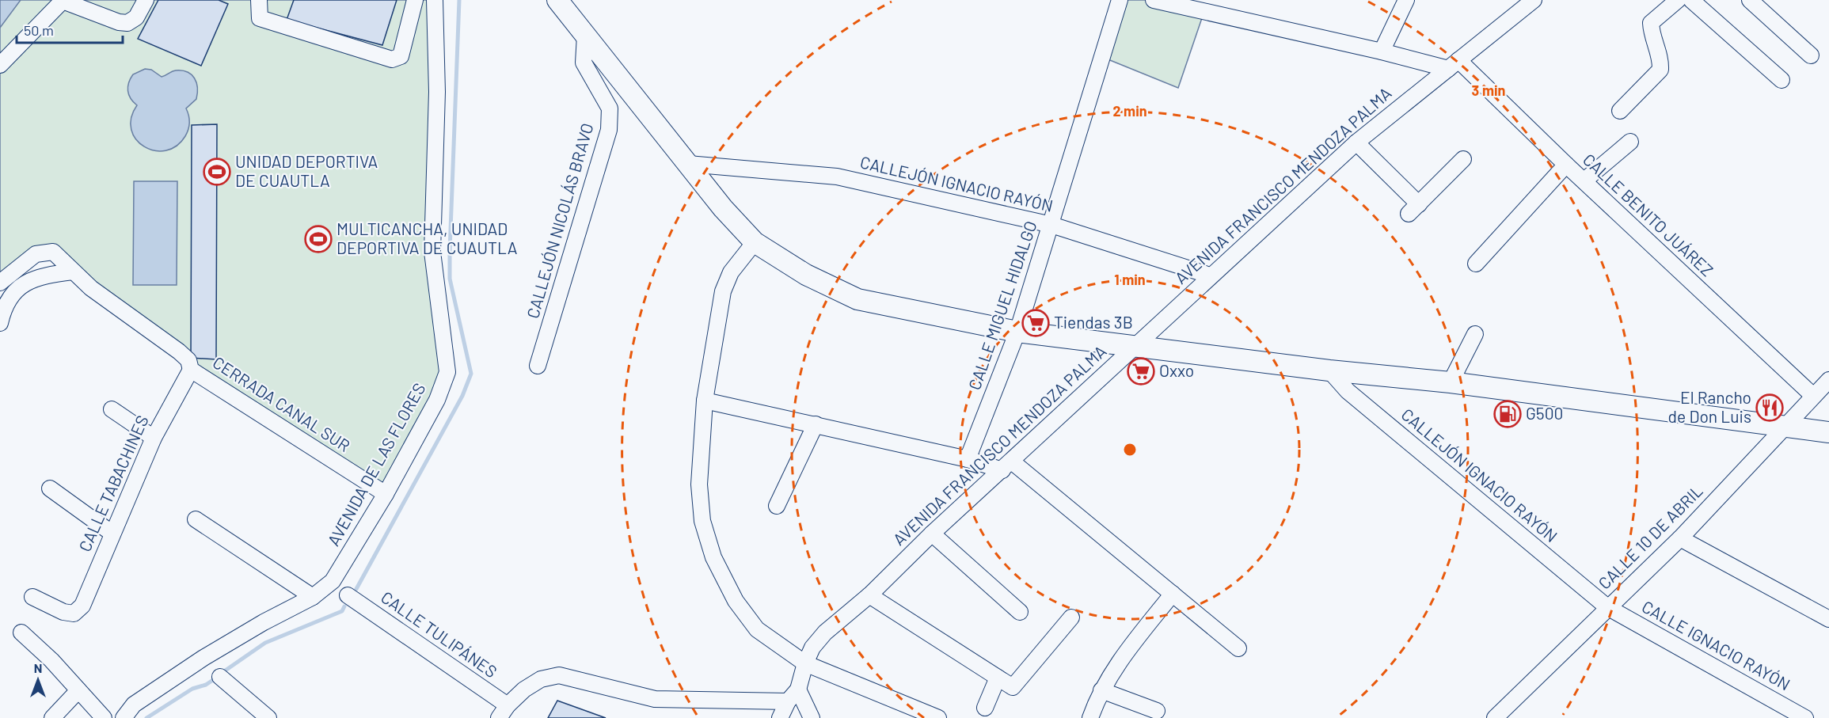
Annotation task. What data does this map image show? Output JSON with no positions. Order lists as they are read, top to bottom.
{
  "streets": {
    "street": [
      "CALLEJÓN IGNACIO RAYÓN",
      "AVENIDA FRANCISCO MENDOZA PALMA",
      "CALLE BENITO JUÁREZ",
      "CALLEJÓN NICOLÁS BRAVO",
      "CALLE MIGUEL HIDALGO",
      "CERRADA CANAL SUR",
      "AVENIDA DE LAS FLORES",
      "CALLE TABACHINES",
      "CALLE 10 DE ABRIL",
      "CALLE TULIPÁNES",
      "CALLE IGNACIO RAYÓN"
    ]
  },
  "crossings": [
    ["CALLEJÓN IGNACIO RAYÓN", "AVENIDA FRANCISCO MENDOZA PALMA"],
    ["CALLEJÓN IGNACIO RAYÓN", "CALLE MIGUEL HIDALGO"],
    ["CALLEJÓN IGNACIO RAYÓN", "CALLE 10 DE ABRIL"],
    ["CALLEJÓN IGNACIO RAYÓN", "CALLE IGNACIO RAYÓN"],
    ["AVENIDA FRANCISCO MENDOZA PALMA", "CALLE BENITO JUÁREZ"],
    ["CALLE BENITO JUÁREZ", "CALLE 10 DE ABRIL"],
    ["CERRADA CANAL SUR", "AVENIDA DE LAS FLORES"],
    ["CERRADA CANAL SUR", "CALLE TABACHINES"],
    ["CALLE 10 DE ABRIL", "CALLE IGNACIO RAYÓN"]
  ],
  "places": {
    "sports": ["UNIDAD DEPORTIVA DE CUAUTLA", "MULTICANCHA, UNIDAD DEPORTIVA DE CUAUTLA"],
    "supermarket": ["Tiendas 3B", "Oxxo"],
    "restaurant": ["El Rancho de Don Luis"],
    "fuel station": ["G500"]
  },
  "scale_bar": "50 m",
  "north": "top",
  "rings": ["3 min", "2 min", "1 min"]
}
